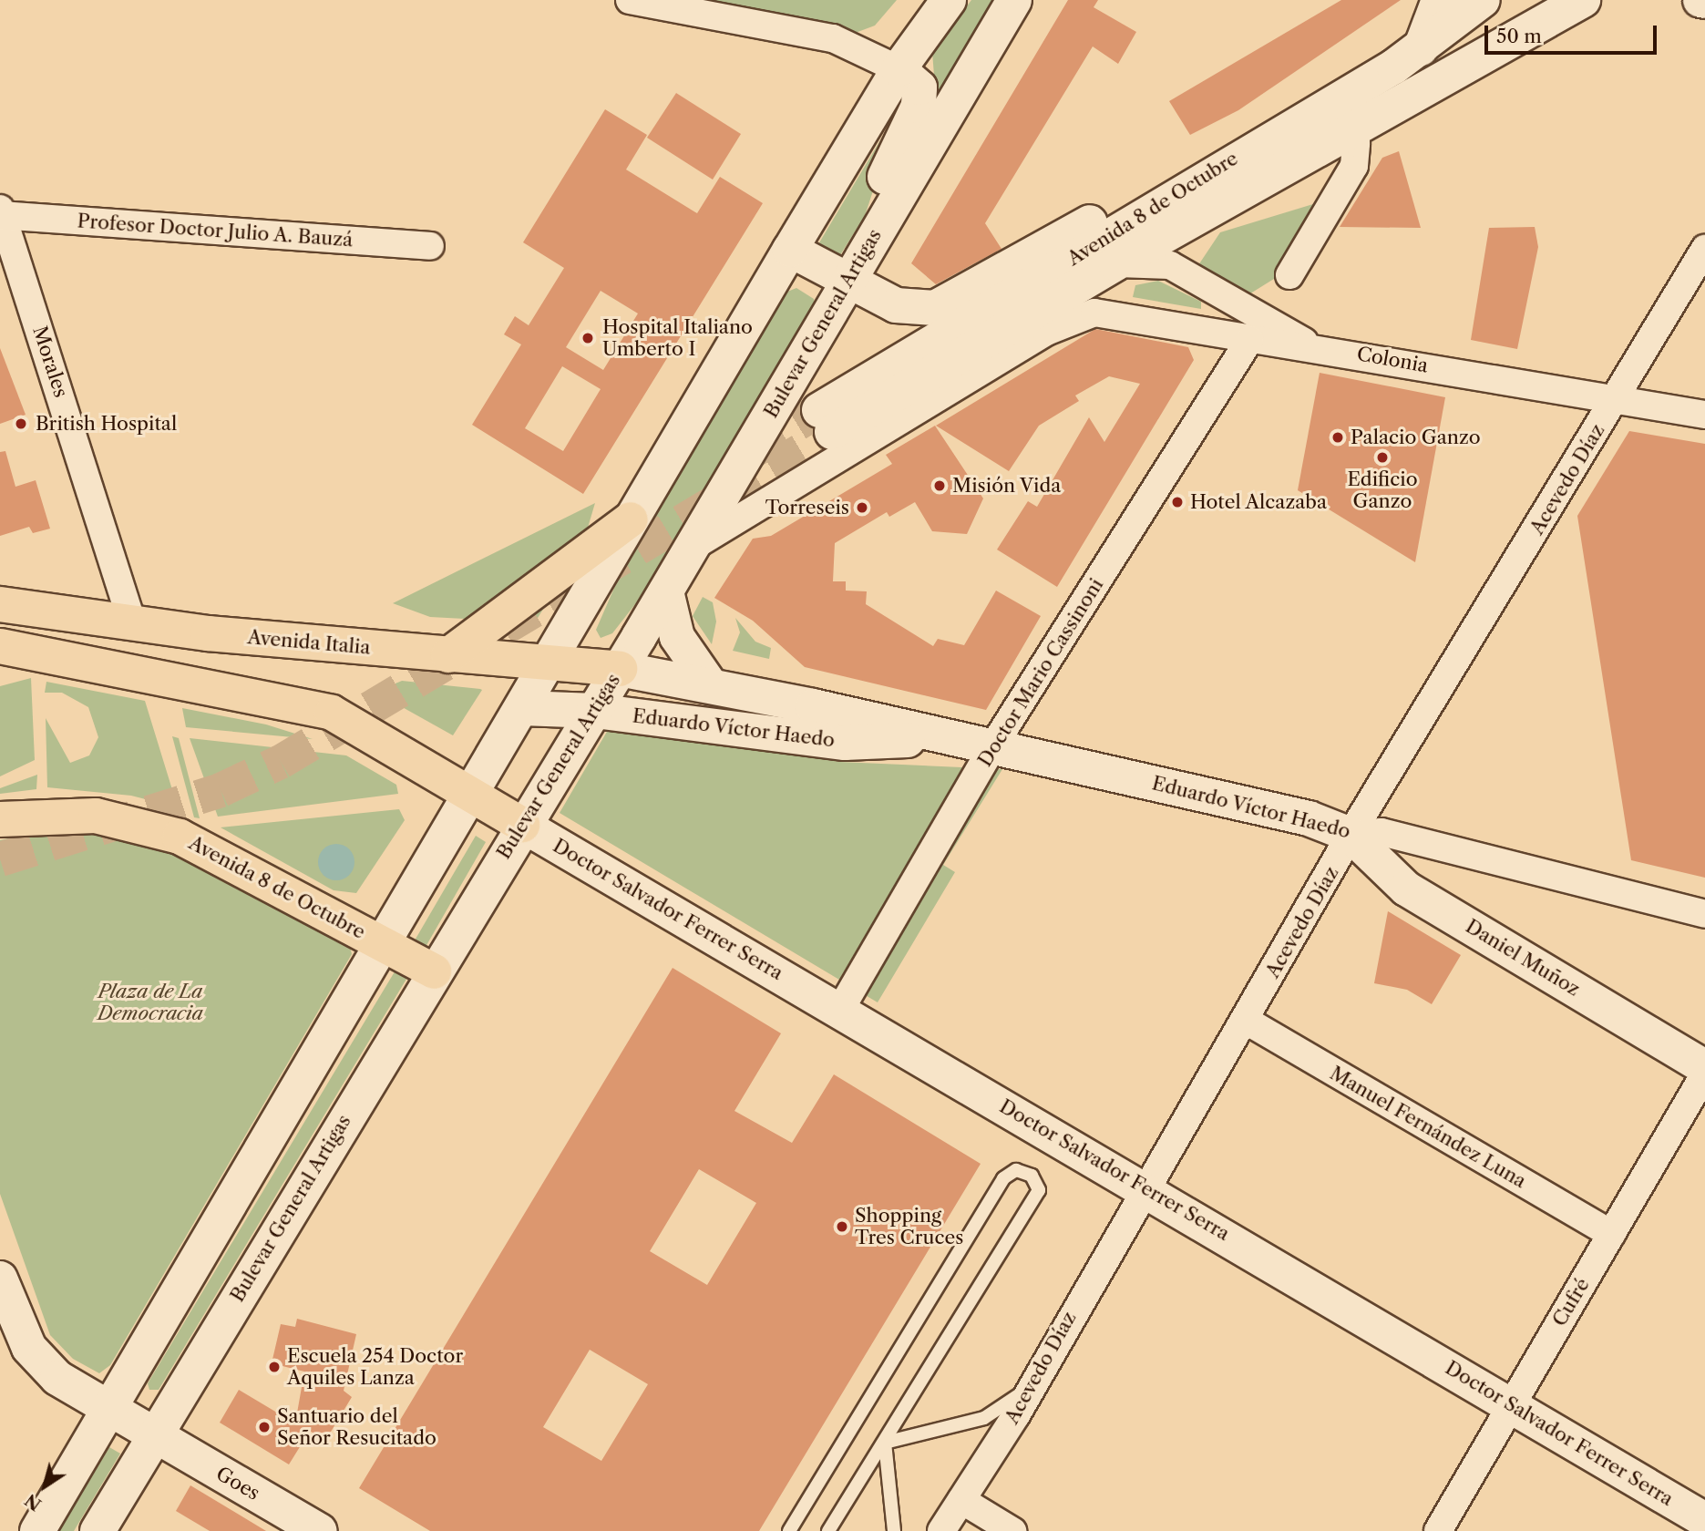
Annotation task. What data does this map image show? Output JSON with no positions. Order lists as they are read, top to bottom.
{
  "streets": {
    "main road": [
      "Avenida 8 de Octubre",
      "Bulevar General Artigas",
      "Avenida Italia",
      "Eduardo Víctor Haedo",
      "Doctor Salvador Ferrer Serra",
      "Daniel Muñoz",
      "Goes"
    ],
    "street": [
      "Profesor Doctor Julio A. Bauzá",
      "Colonia",
      "Morales",
      "Acevedo Díaz",
      "Doctor Mario Cassinoni",
      "Manuel Fernández Luna",
      "Cufré"
    ]
  },
  "crossings": [
    ["Avenida 8 de Octubre", "Bulevar General Artigas"],
    ["Avenida 8 de Octubre", "Colonia"],
    ["Profesor Doctor Julio A. Bauzá", "Morales"],
    ["Bulevar General Artigas", "Colonia"],
    ["Bulevar General Artigas", "Avenida Italia"],
    ["Bulevar General Artigas", "Eduardo Víctor Haedo"],
    ["Bulevar General Artigas", "Doctor Salvador Ferrer Serra"],
    ["Bulevar General Artigas", "Goes"],
    ["Colonia", "Acevedo Díaz"],
    ["Colonia", "Doctor Mario Cassinoni"],
    ["Morales", "Avenida Italia"],
    ["Acevedo Díaz", "Eduardo Víctor Haedo"],
    ["Acevedo Díaz", "Doctor Salvador Ferrer Serra"],
    ["Acevedo Díaz", "Daniel Muñoz"],
    ["Acevedo Díaz", "Manuel Fernández Luna"],
    ["Avenida Italia", "Eduardo Víctor Haedo"],
    ["Doctor Mario Cassinoni", "Eduardo Víctor Haedo"],
    ["Doctor Mario Cassinoni", "Doctor Salvador Ferrer Serra"],
    ["Eduardo Víctor Haedo", "Daniel Muñoz"],
    ["Doctor Salvador Ferrer Serra", "Cufré"],
    ["Manuel Fernández Luna", "Cufré"]
  ],
  "parks": ["Plaza de La Democracia"],
  "places": [
    "Hospital Italiano Umberto I",
    "British Hospital",
    "Palacio Ganzo",
    "Edificio Ganzo",
    "Misión Vida",
    "Hotel Alcazaba",
    "Torreseis",
    "Shopping Tres Cruces",
    "Escuela 254 Doctor Aquiles Lanza",
    "Santuario del Señor Resucitado"
  ],
  "scale_bar": "50 m",
  "north": "bottom left"
}
